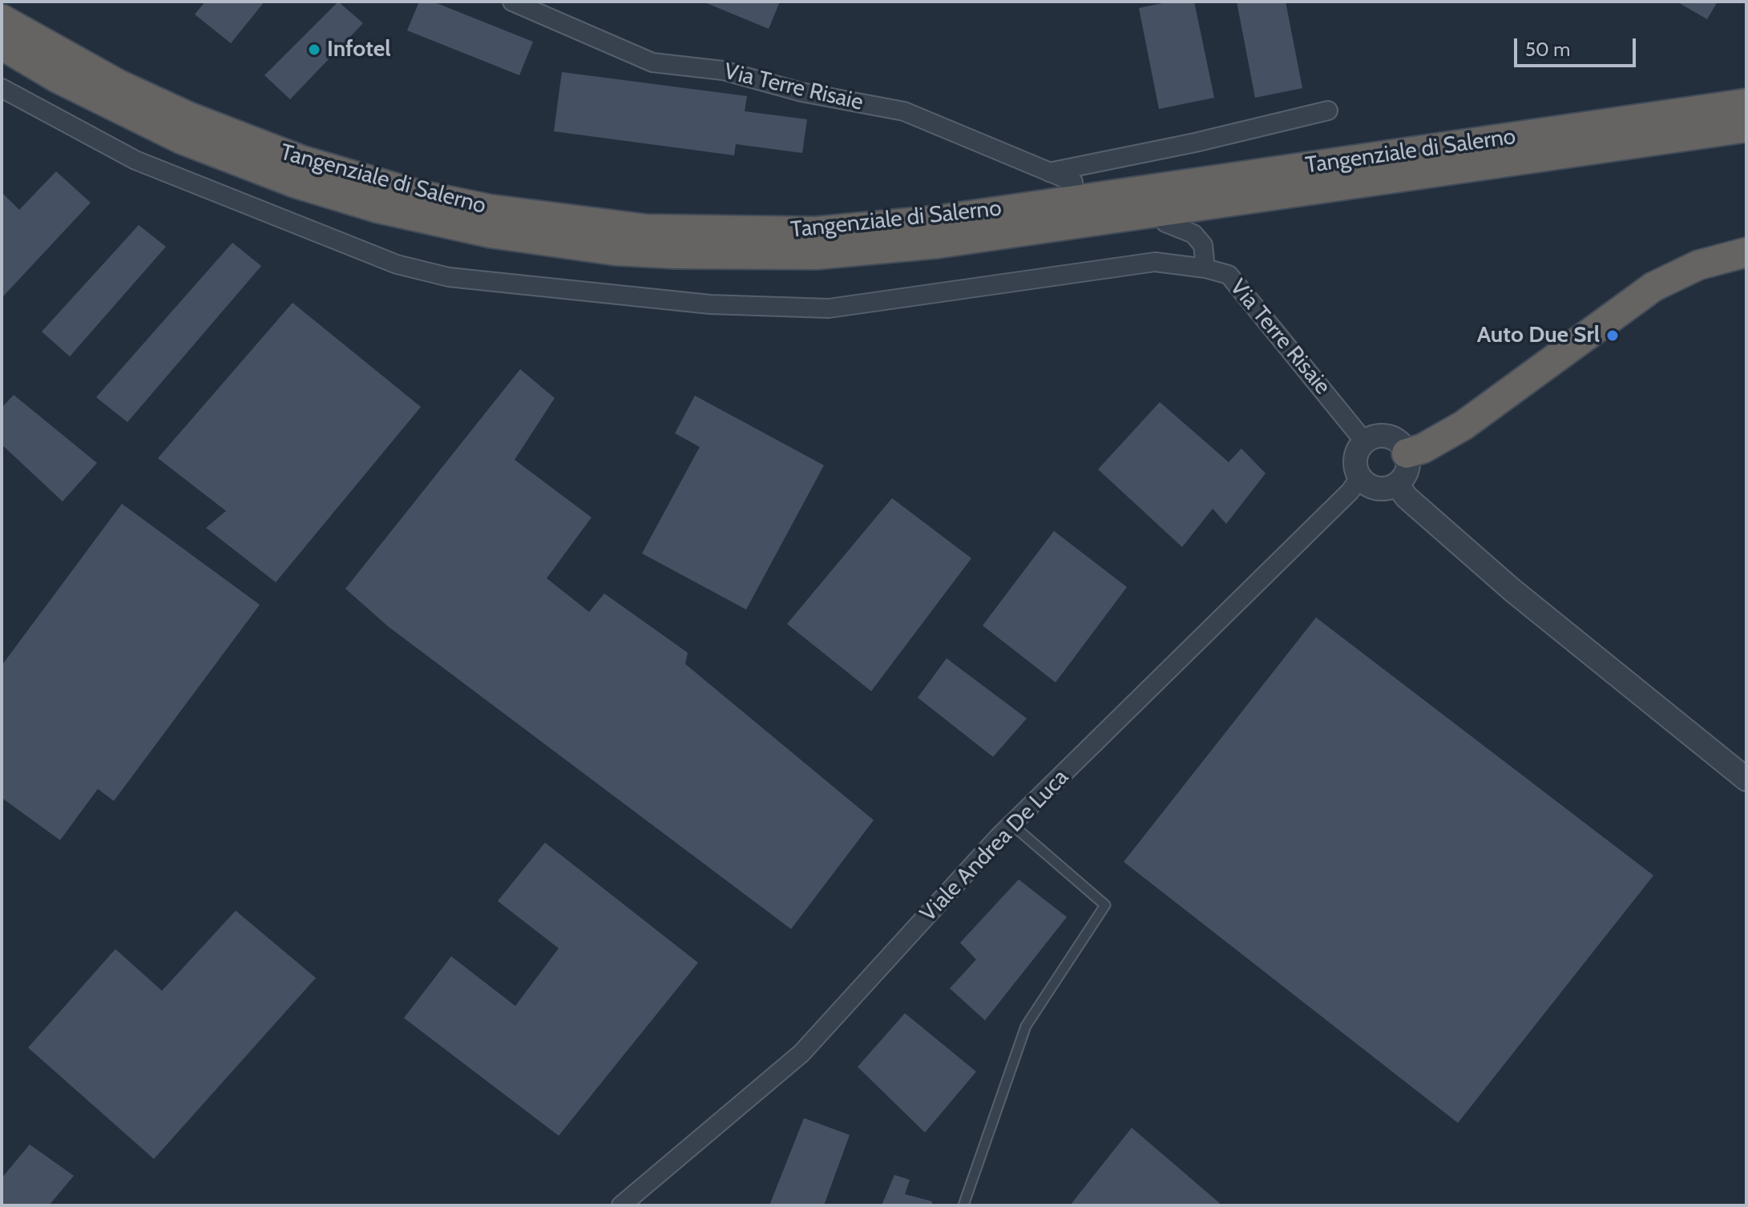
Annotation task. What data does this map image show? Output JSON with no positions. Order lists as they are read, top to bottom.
{
  "streets": {
    "highway": ["Tangenziale di Salerno"],
    "street": ["Via Terre Risaie", "Viale Andrea De Luca"]
  },
  "crossings": [
    ["Via Terre Risaie", "Viale Andrea De Luca"]
  ],
  "places": ["Infotel", "Auto Due Srl"],
  "scale_bar": "50 m"
}
